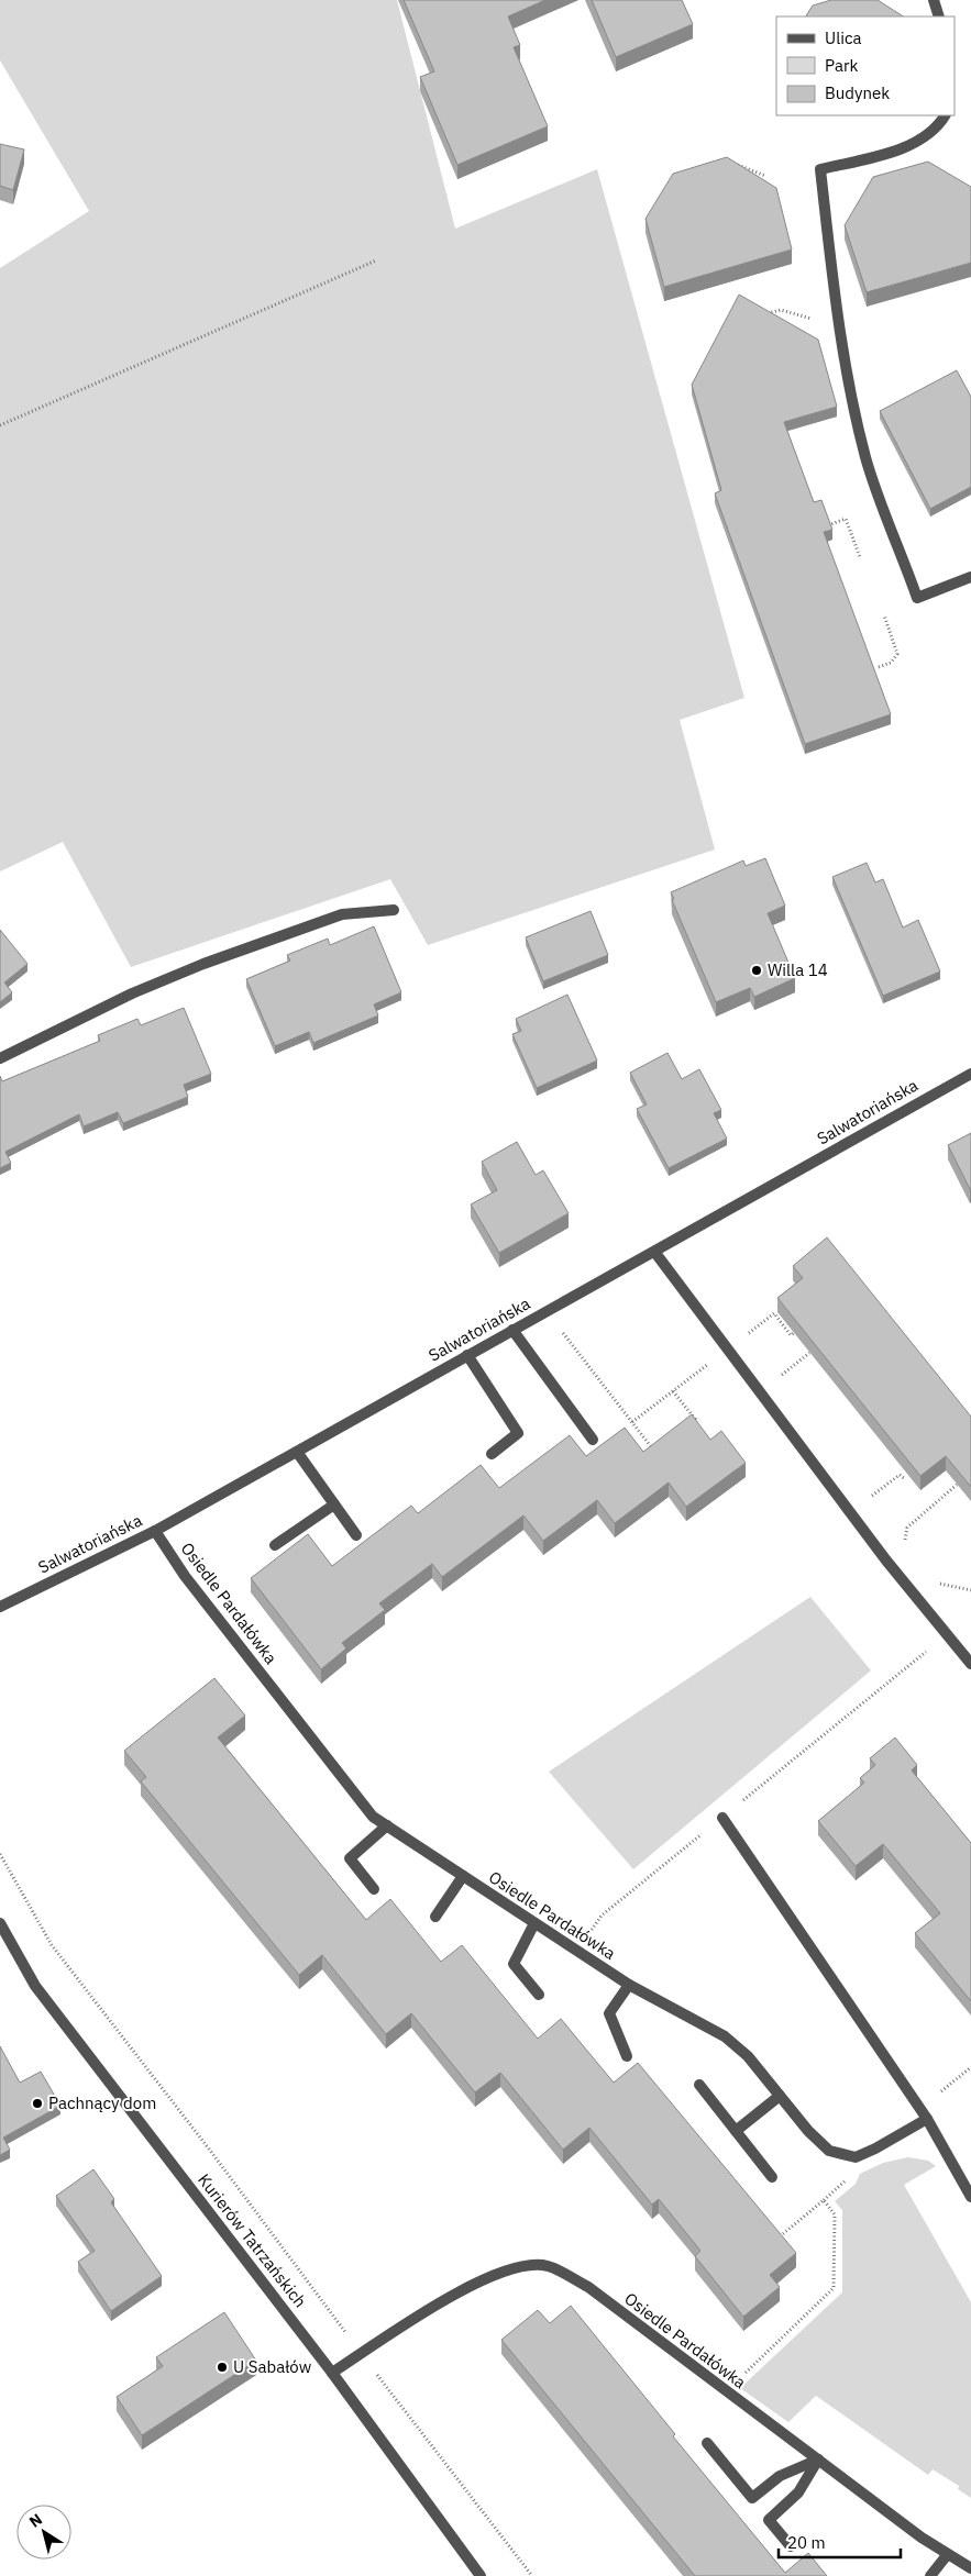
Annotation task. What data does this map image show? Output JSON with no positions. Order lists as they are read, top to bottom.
{
  "streets": {
    "street": ["Salwatoriańska", "Osiedle Pardałówka", "Kurierów Tatrzańskich"]
  },
  "crossings": [
    ["Salwatoriańska", "Osiedle Pardałówka"],
    ["Osiedle Pardałówka", "Kurierów Tatrzańskich"]
  ],
  "places": ["Willa 14", "Pachnący dom", "U Sabałów"],
  "legend": ["Ulica", "Park", "Budynek"],
  "scale_bar": "20 m",
  "north": "top left"
}
